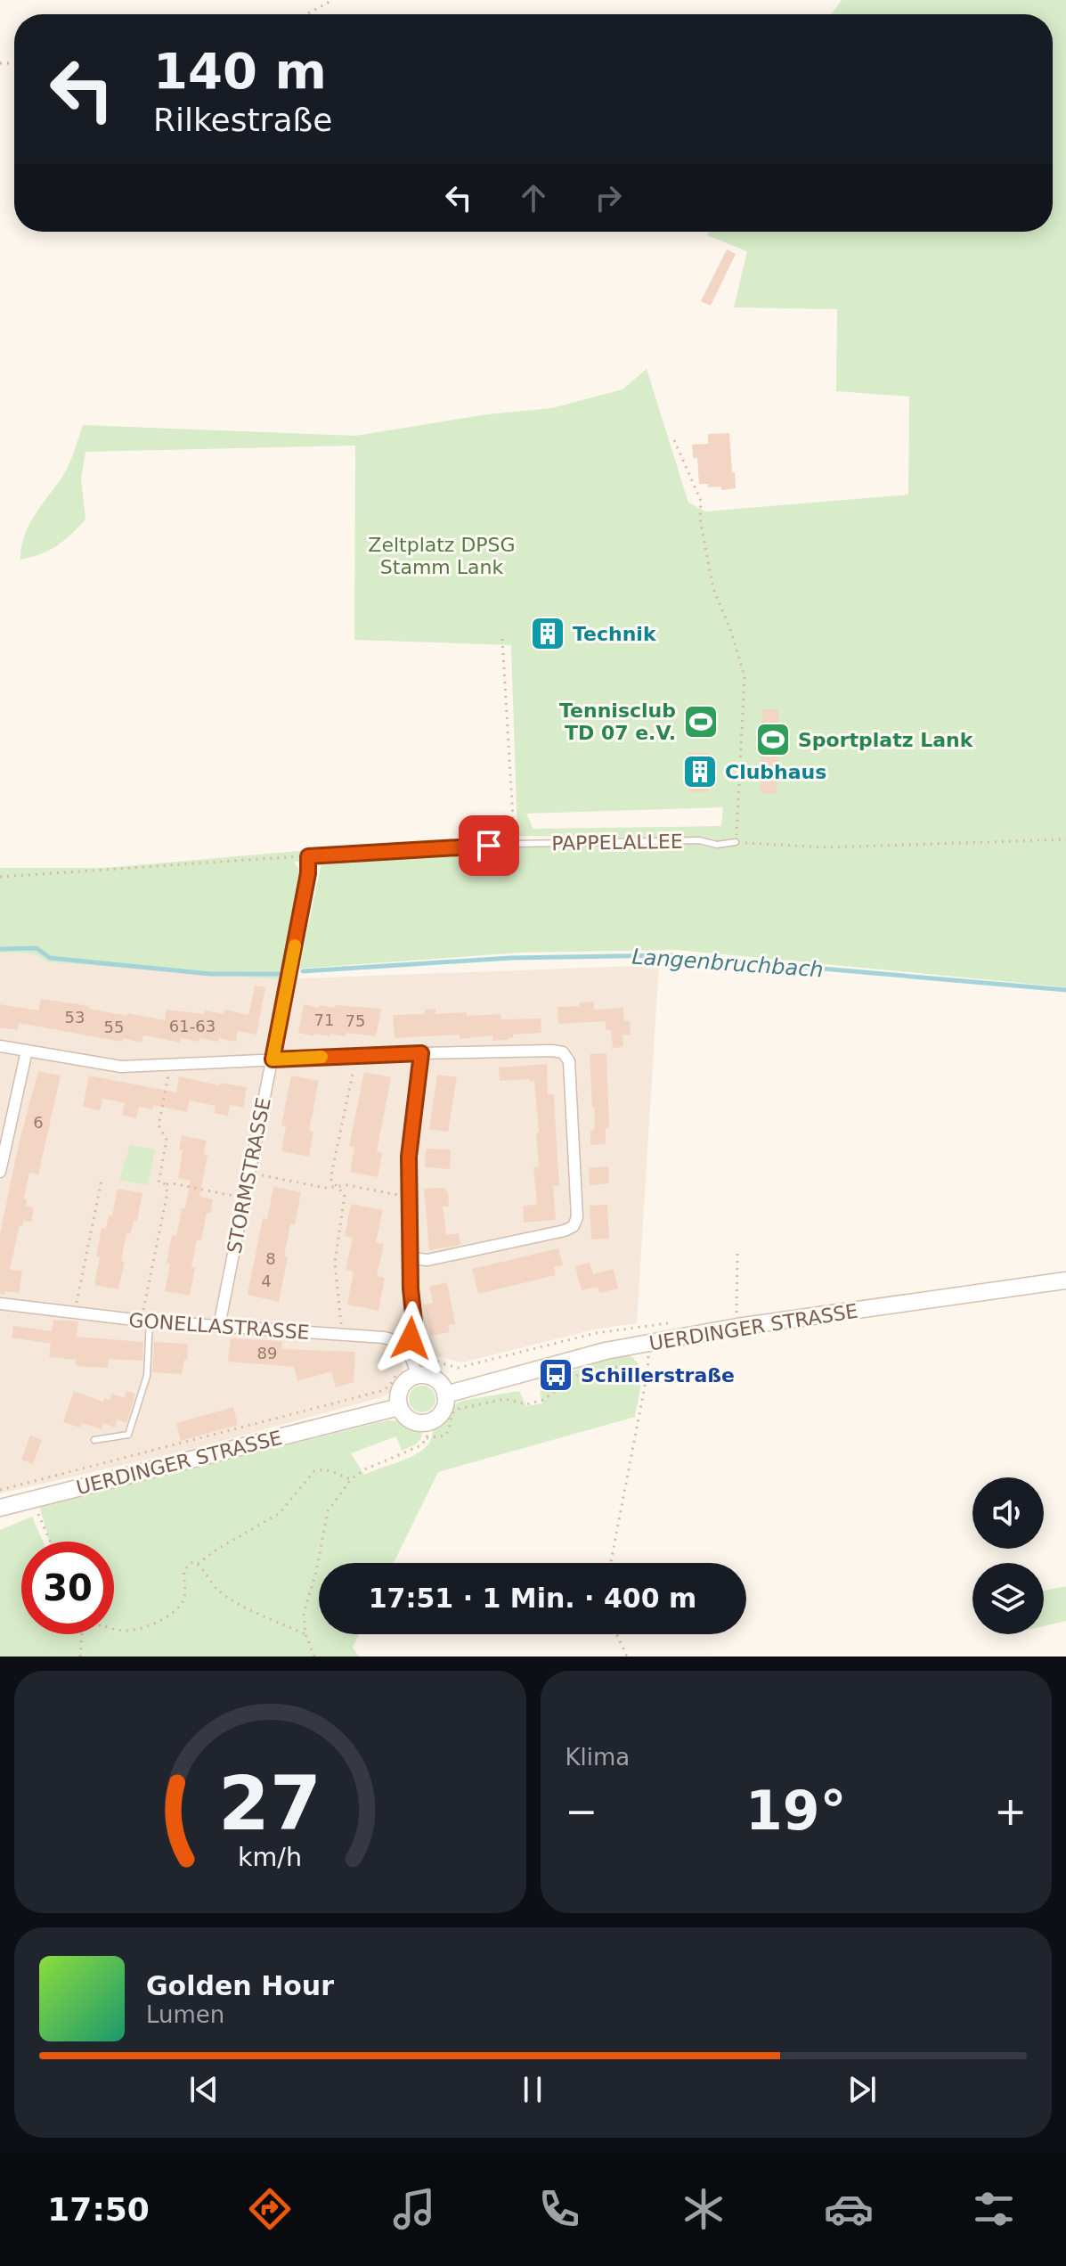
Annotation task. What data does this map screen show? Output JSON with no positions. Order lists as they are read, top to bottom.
{
  "streets": {
    "street": ["STORMSTRASSE", "GONELLASTRASSE", "UERDINGER STRASSE"],
    "lane": ["PAPPELALLEE"]
  },
  "crossings": [
    ["PAPPELALLEE", "STORMSTRASSE"],
    ["STORMSTRASSE", "GONELLASTRASSE"]
  ],
  "water": ["Langenbruchbach"],
  "parks": ["Zeltplatz DPSG Stamm Lank"],
  "places": {
    "building": ["Technik", "Clubhaus"],
    "sports": ["Tennisclub TD 07 e.V.", "Sportplatz Lank"],
    "bus stop": ["Schillerstraße"]
  },
  "house_numbers": [
    "53",
    "71",
    "75",
    "61-63",
    "55",
    "6",
    "8",
    "4",
    "89"
  ],
  "page": {
    "turn": ["140 m", "Rilkestraße"],
    "limit": "30",
    "trip": "17:51 · 1 Min. · 400 m",
    "tile": "Klima",
    "heat": ["−", "19°", "+"],
    "song": ["Golden Hour", "Lumen"],
    "tabs": "17:50",
    "gauge": ["27", "km/h"]
  }
}
